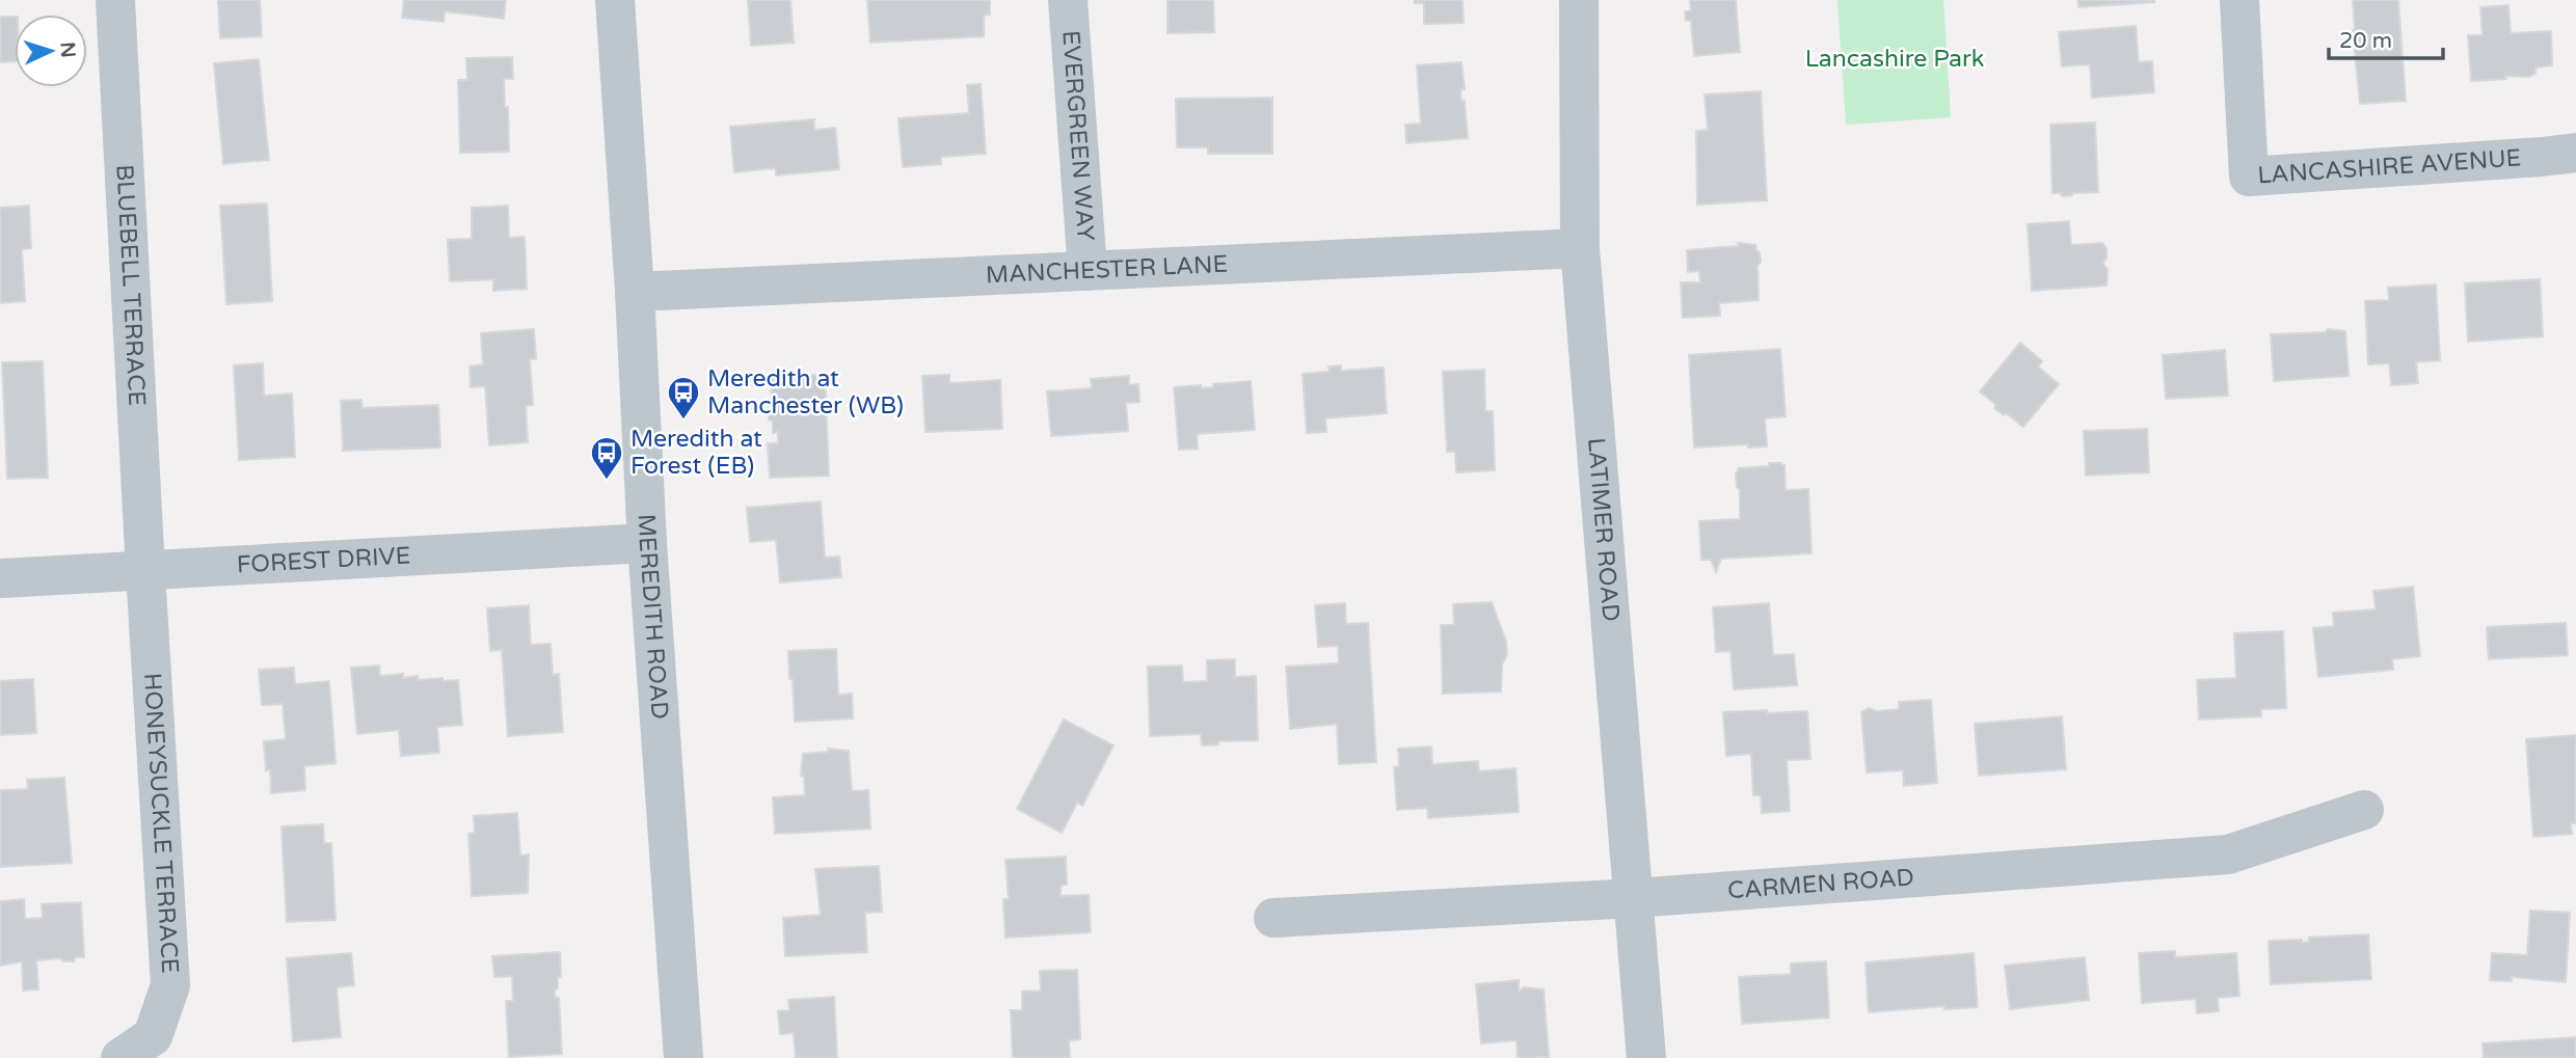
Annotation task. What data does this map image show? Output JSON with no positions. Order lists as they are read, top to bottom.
{
  "streets": {
    "street": [
      "EVERGREEN WAY",
      "LANCASHIRE AVENUE",
      "MANCHESTER LANE",
      "BLUEBELL TERRACE",
      "LATIMER ROAD",
      "FOREST DRIVE",
      "MEREDITH ROAD",
      "HONEYSUCKLE TERRACE",
      "CARMEN ROAD"
    ]
  },
  "crossings": [
    ["EVERGREEN WAY", "MANCHESTER LANE"],
    ["MANCHESTER LANE", "LATIMER ROAD"],
    ["MANCHESTER LANE", "MEREDITH ROAD"],
    ["BLUEBELL TERRACE", "FOREST DRIVE"],
    ["BLUEBELL TERRACE", "HONEYSUCKLE TERRACE"],
    ["LATIMER ROAD", "CARMEN ROAD"],
    ["FOREST DRIVE", "MEREDITH ROAD"],
    ["FOREST DRIVE", "HONEYSUCKLE TERRACE"]
  ],
  "parks": ["Lancashire Park"],
  "places": {
    "bus stop": ["Meredith at Manchester (WB)", "Meredith at Forest (EB)"]
  },
  "scale_bar": "20 m",
  "north": "right"
}
